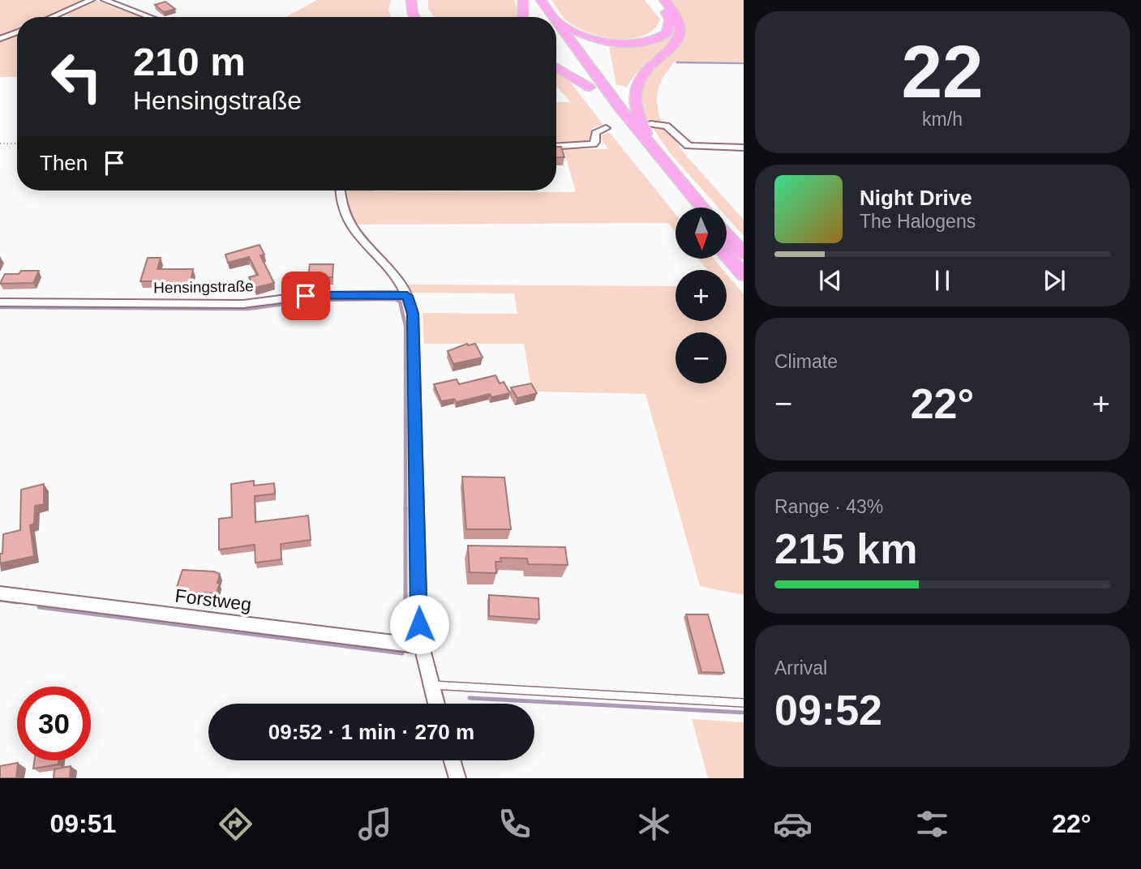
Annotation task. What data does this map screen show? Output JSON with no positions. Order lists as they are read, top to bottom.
{
  "streets": {
    "street": ["Hensingstraße", "Forstweg"]
  },
  "north": "bottom",
  "page": {
    "tile": [
      ["22", "km/h"],
      "Climate",
      ["Range · 43%", "215 km"],
      ["Arrival", "09:52"]
    ],
    "turn": ["210 m", "Hensingstraße"],
    "then": "Then",
    "song": ["Night Drive", "The Halogens"],
    "map_buttons": ["+", "−"],
    "heat": ["−", "22°", "+"],
    "limit": "30",
    "trip": "09:52 · 1 min · 270 m",
    "tabs": ["09:51", "22°"]
  }
}
